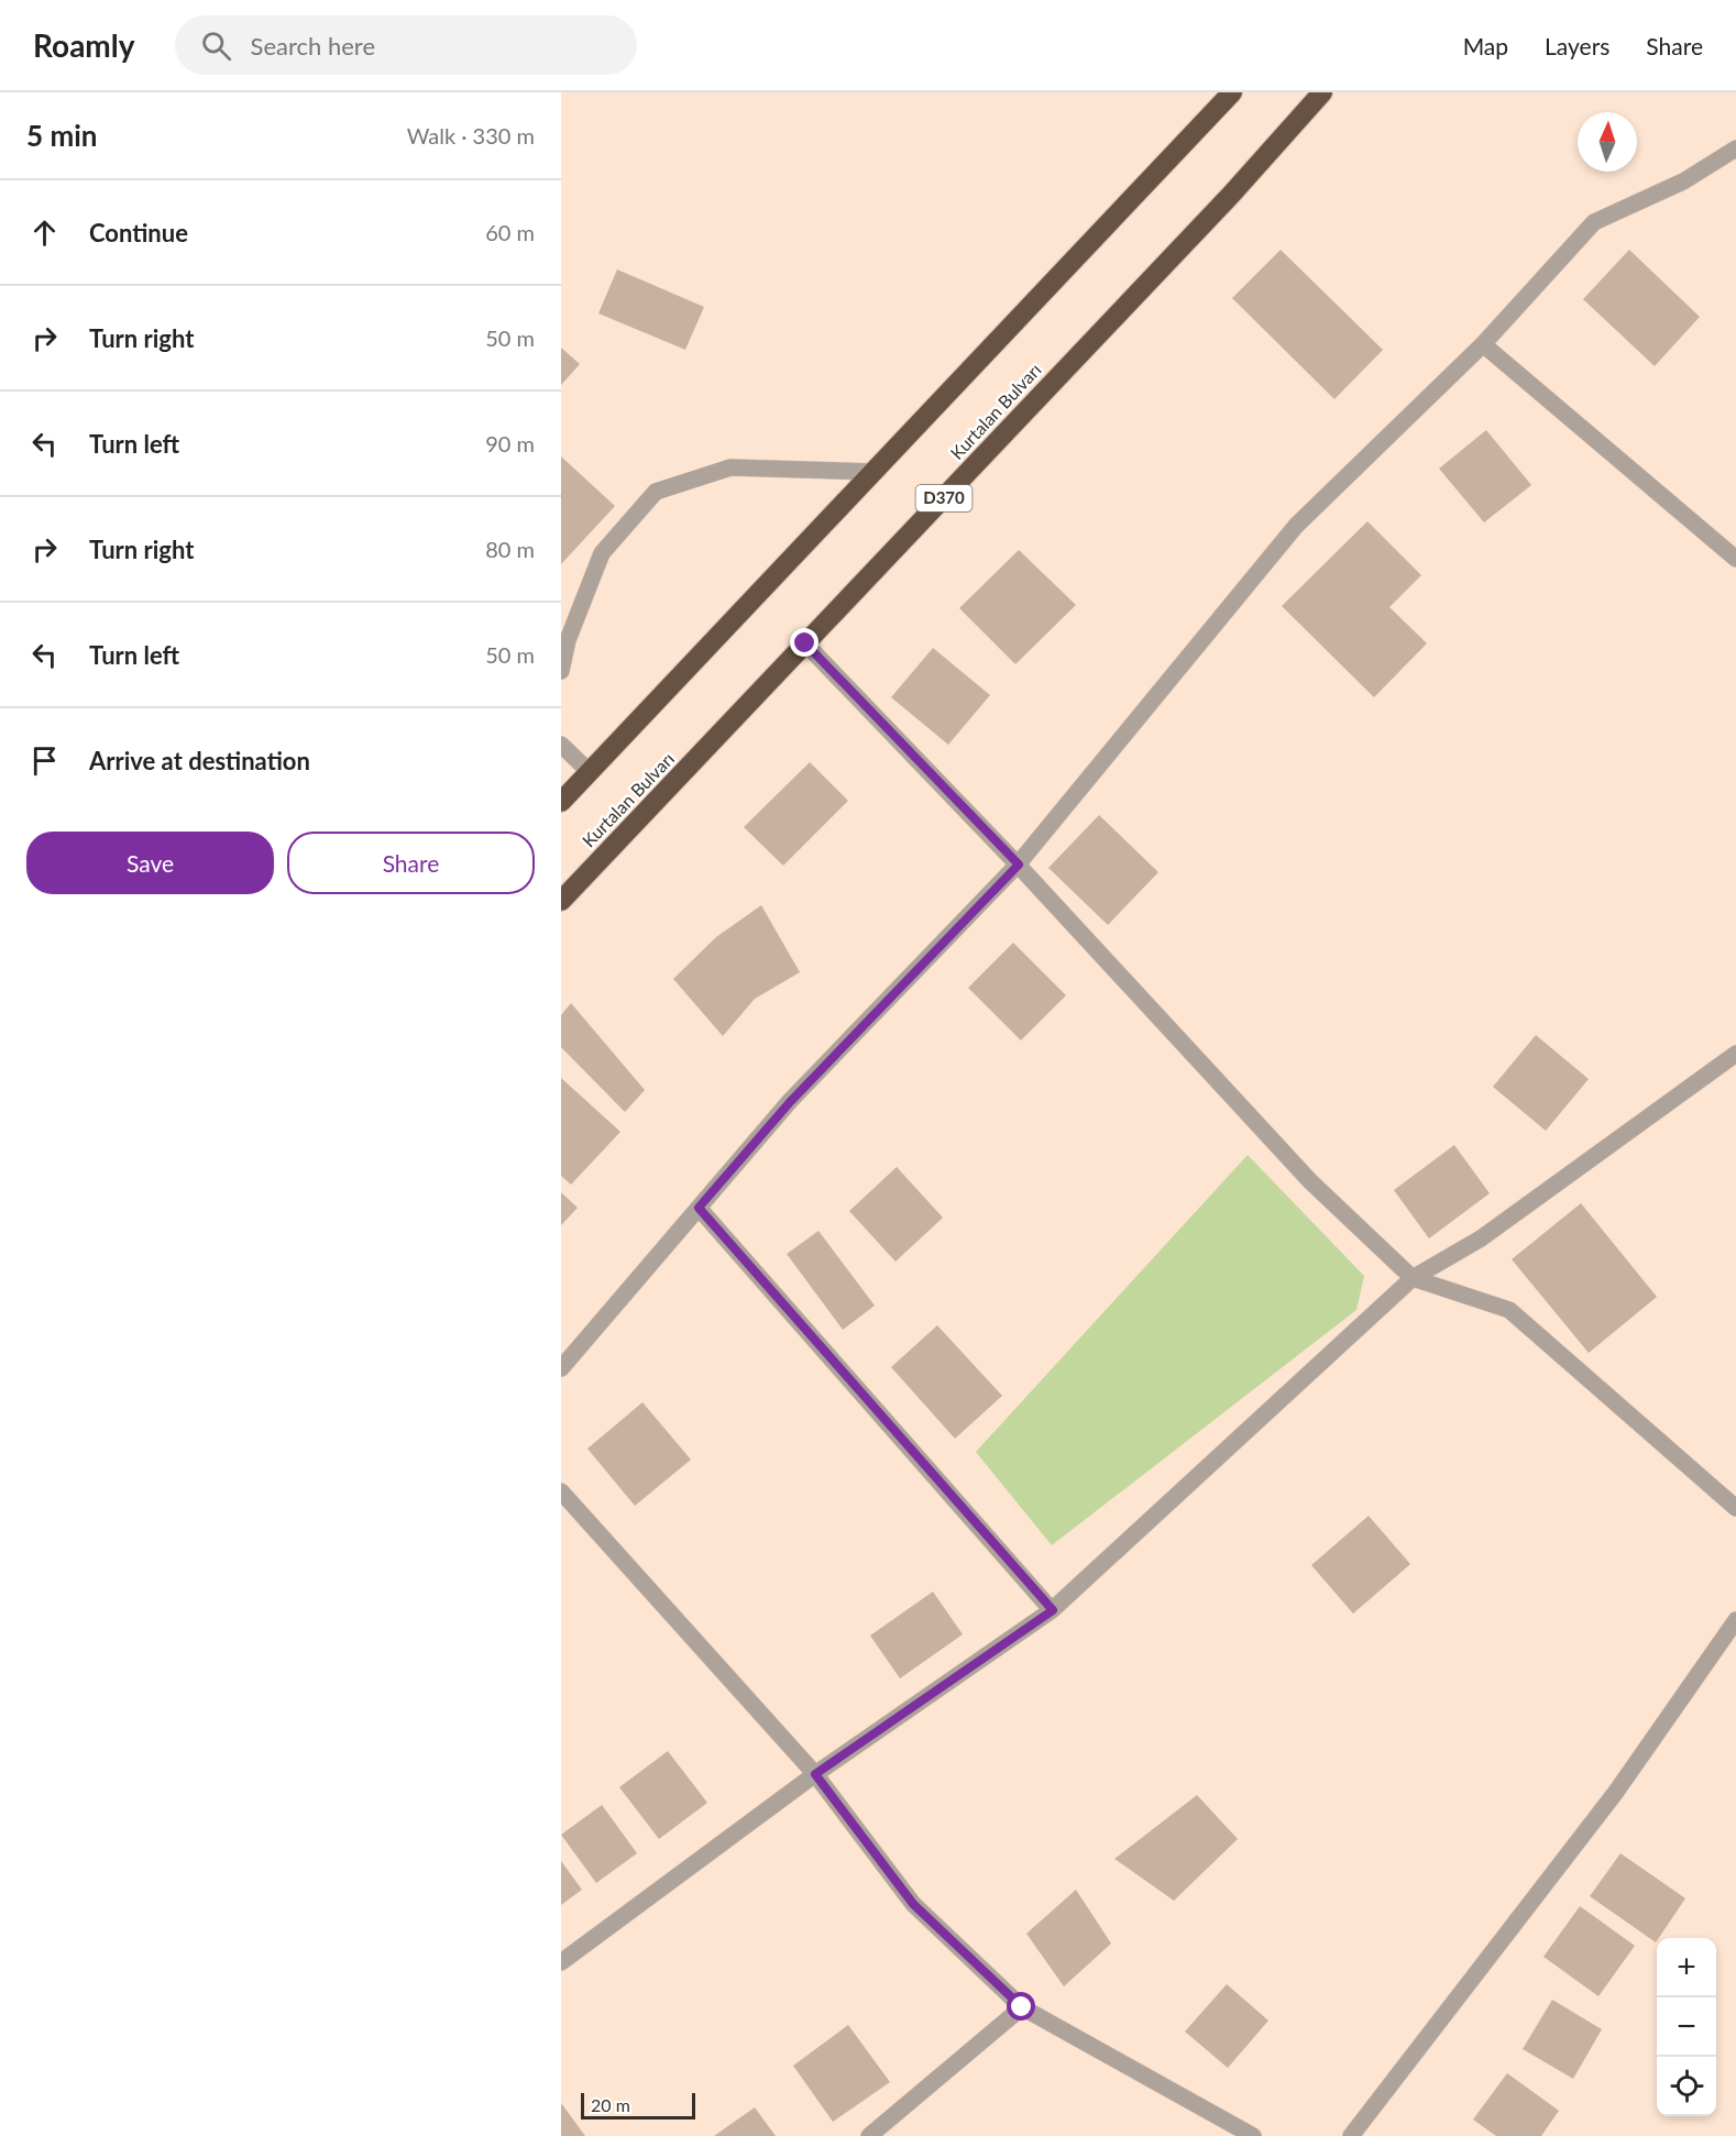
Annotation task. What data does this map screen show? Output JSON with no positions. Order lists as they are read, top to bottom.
{
  "streets": {
    "highway": ["Kurtalan Bulvarı", "D370"]
  },
  "scale_bar": "20 m",
  "north": "top",
  "page": {
    "header": "Roamly",
    "search": "Search here",
    "nav": ["Map", "Layers", "Share"],
    "heading": ["5 min", "Walk · 330 m"],
    "list": [
      ["Continue", "60 m"],
      ["Turn right", "50 m"],
      ["Turn left", "90 m"],
      ["Turn right", "80 m"],
      ["Turn left", "50 m"],
      "Arrive at destination"
    ],
    "buttons": ["Save", "Share"],
    "map_buttons": ["+", "−"],
    "scale": "20 m"
  }
}
